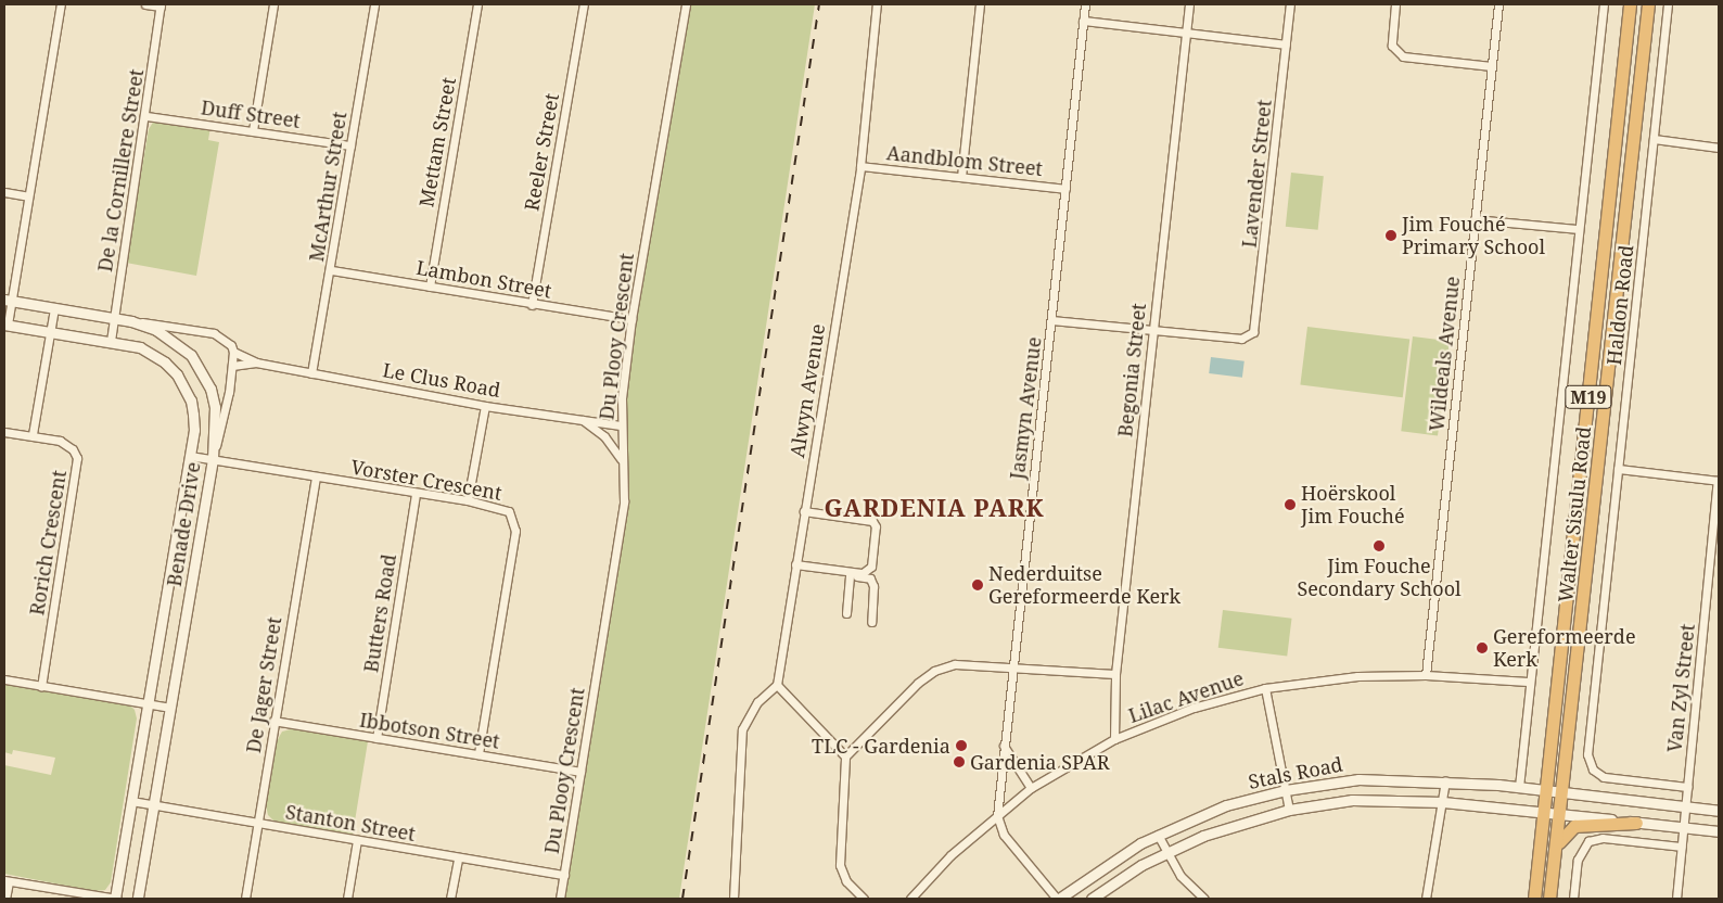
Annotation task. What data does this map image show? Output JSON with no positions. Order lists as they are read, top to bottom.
{
  "streets": {
    "highway": ["M19", "Walter Sisulu Road"],
    "street": [
      "Duff Street",
      "Mettam Street",
      "Reeler Street",
      "Aandblom Street",
      "De la Cornillere Street",
      "Lavender Street",
      "McArthur Street",
      "Lambon Street",
      "Haldon Road",
      "Du Plooy Crescent",
      "Wildeals Avenue",
      "Begonia Street",
      "Le Clus Road",
      "Alwyn Avenue",
      "Jasmyn Avenue",
      "Vorster Crescent",
      "Benade Drive",
      "Rorich Crescent",
      "Butters Road",
      "De Jager Street",
      "Van Zyl Street",
      "Lilac Avenue",
      "Ibbotson Street",
      "Stals Road",
      "Stanton Street"
    ]
  },
  "crossings": [
    ["Duff Street", "De la Cornillere Street"],
    ["Duff Street", "McArthur Street"],
    ["Mettam Street", "Lambon Street"],
    ["Reeler Street", "Lambon Street"],
    ["Aandblom Street", "Alwyn Avenue"],
    ["Aandblom Street", "Jasmyn Avenue"],
    ["De la Cornillere Street", "Benade Drive"],
    ["Lavender Street", "Begonia Street"],
    ["McArthur Street", "Lambon Street"],
    ["McArthur Street", "Le Clus Road"],
    ["Lambon Street", "Du Plooy Crescent"],
    ["Haldon Road", "Van Zyl Street"],
    ["Du Plooy Crescent", "Le Clus Road"],
    ["Du Plooy Crescent", "Ibbotson Street"],
    ["Du Plooy Crescent", "Stanton Street"],
    ["Wildeals Avenue", "Lilac Avenue"],
    ["Begonia Street", "Lilac Avenue"],
    ["Le Clus Road", "Benade Drive"],
    ["Jasmyn Avenue", "Lilac Avenue"],
    ["Vorster Crescent", "Benade Drive"],
    ["Vorster Crescent", "Butters Road"],
    ["Vorster Crescent", "De Jager Street"],
    ["Vorster Crescent", "Ibbotson Street"],
    ["Walter Sisulu Road", "Stals Road"],
    ["Benade Drive", "Stanton Street"],
    ["Butters Road", "Ibbotson Street"],
    ["De Jager Street", "Ibbotson Street"],
    ["De Jager Street", "Stanton Street"],
    ["Van Zyl Street", "Stals Road"]
  ],
  "districts": ["GARDENIA PARK"],
  "places": [
    "Jim Fouché Primary School",
    "Hoërskool Jim Fouché",
    "Jim Fouche Secondary School",
    "Nederduitse Gereformeerde Kerk",
    "Gereformeerde Kerk",
    "TLC - Gardenia",
    "Gardenia SPAR"
  ]
}
